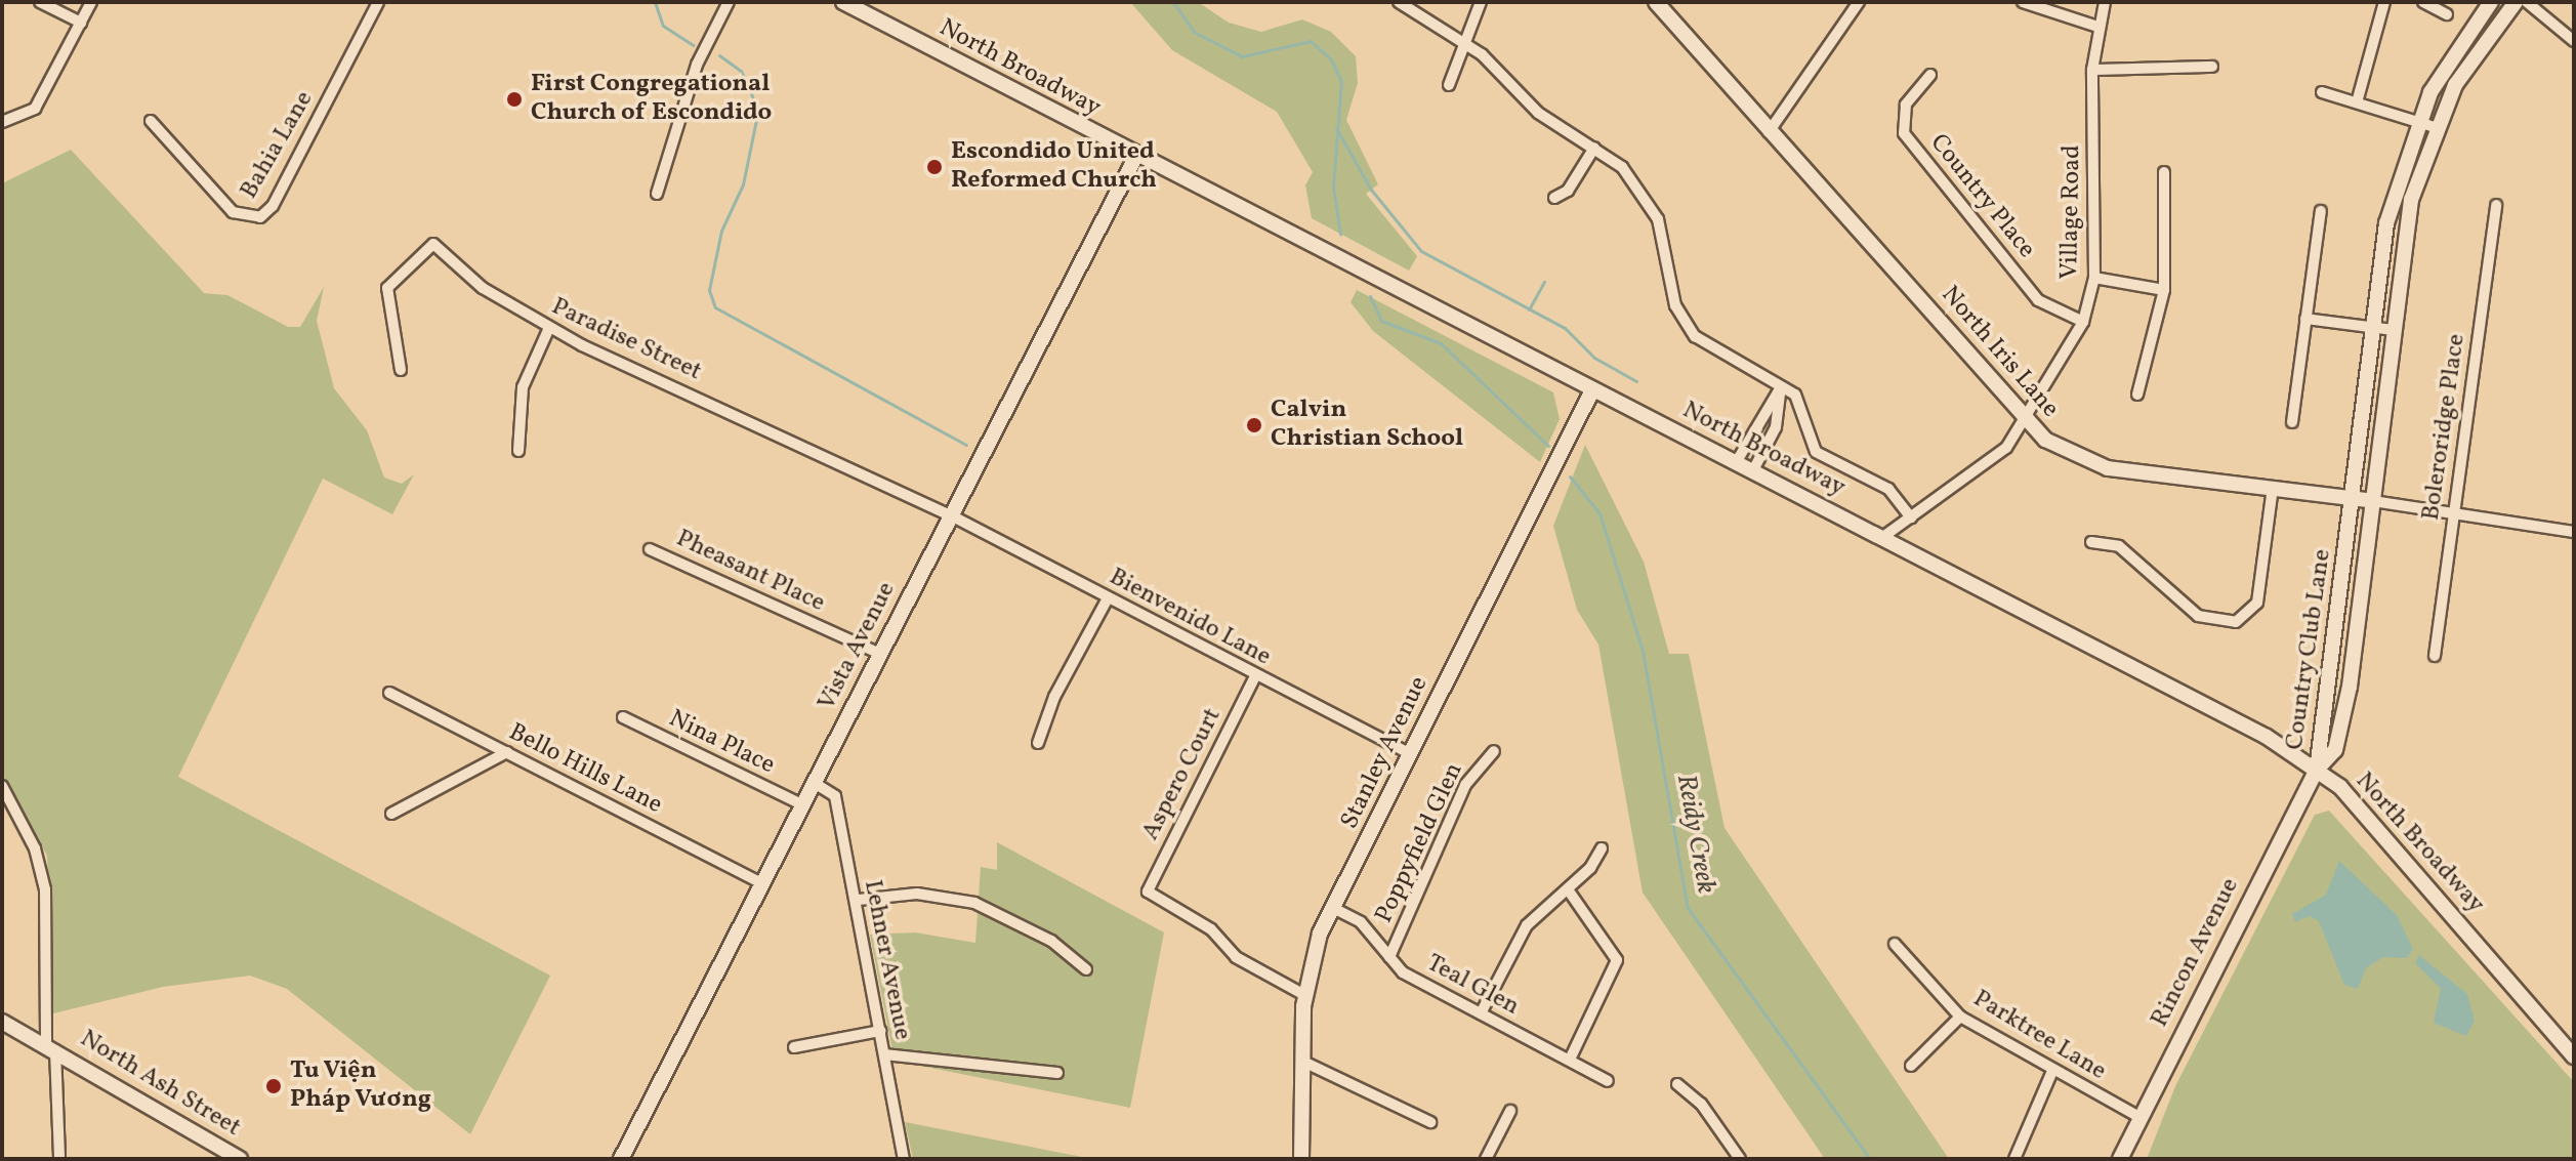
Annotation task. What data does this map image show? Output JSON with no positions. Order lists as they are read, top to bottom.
{
  "streets": {
    "main road": [
      "North Broadway",
      "North Iris Lane",
      "Vista Avenue",
      "Country Club Lane",
      "Stanley Avenue",
      "Rincon Avenue",
      "North Ash Street"
    ],
    "street": [
      "Bahia Lane",
      "Country Place",
      "Village Road",
      "Paradise Street",
      "Boleroridge Place",
      "Pheasant Place",
      "Bienvenido Lane",
      "Nina Place",
      "Bello Hills Lane",
      "Aspero Court",
      "Poppyfield Glen",
      "Lehner Avenue",
      "Teal Glen",
      "Parktree Lane"
    ]
  },
  "crossings": [
    ["North Broadway", "Village Road"],
    ["North Broadway", "Vista Avenue"],
    ["North Broadway", "Country Club Lane"],
    ["North Broadway", "Stanley Avenue"],
    ["North Broadway", "Rincon Avenue"],
    ["Country Place", "Village Road"],
    ["Village Road", "North Iris Lane"],
    ["Paradise Street", "Bienvenido Lane"],
    ["Paradise Street", "Vista Avenue"],
    ["North Iris Lane", "Boleroridge Place"],
    ["North Iris Lane", "Country Club Lane"],
    ["Pheasant Place", "Vista Avenue"],
    ["Bienvenido Lane", "Vista Avenue"],
    ["Bienvenido Lane", "Stanley Avenue"],
    ["Bienvenido Lane", "Aspero Court"],
    ["Vista Avenue", "Nina Place"],
    ["Vista Avenue", "Bello Hills Lane"],
    ["Vista Avenue", "Lehner Avenue"],
    ["Country Club Lane", "Rincon Avenue"],
    ["Stanley Avenue", "Aspero Court"],
    ["Stanley Avenue", "Teal Glen"],
    ["Poppyfield Glen", "Teal Glen"],
    ["Rincon Avenue", "Parktree Lane"]
  ],
  "water": ["Reidy Creek"],
  "places": [
    "First Congregational Church of Escondido",
    "Escondido United Reformed Church",
    "Calvin Christian School",
    "Tu Viện Pháp Vương"
  ]
}
